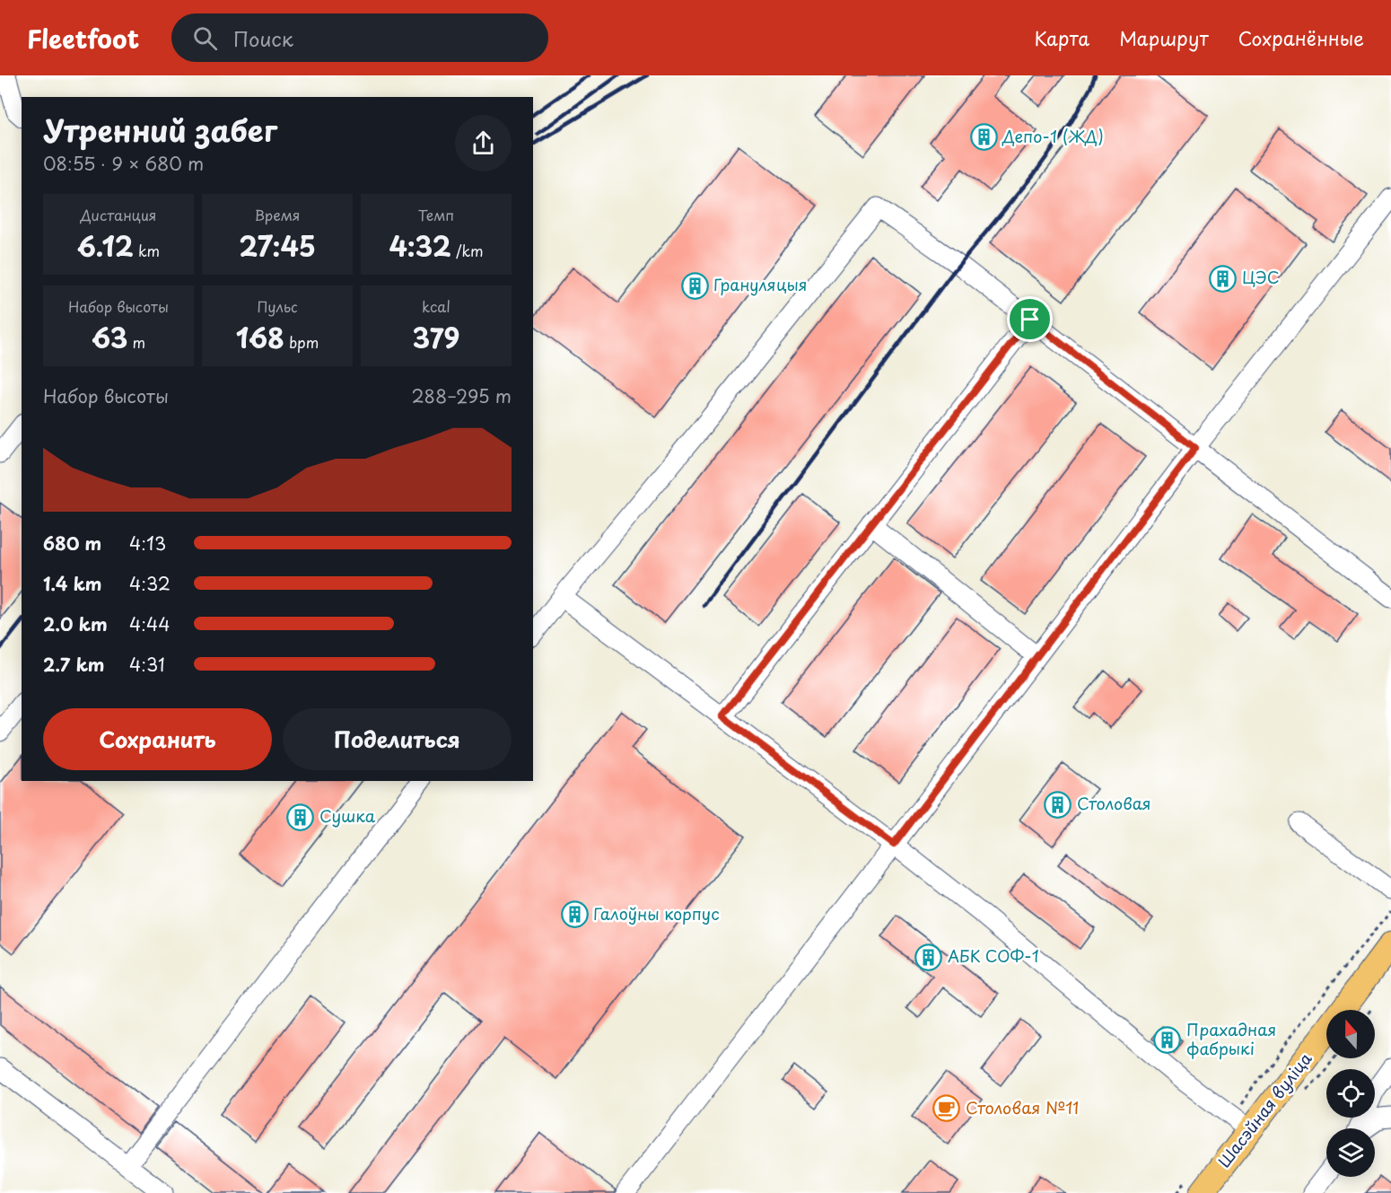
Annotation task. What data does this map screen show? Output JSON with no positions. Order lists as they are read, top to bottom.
{
  "streets": {
    "main road": ["Шасэйная вуліца"]
  },
  "places": {
    "building": [
      "Депо-1 (ЖД)",
      "ЦЭС",
      "Грануляцыя",
      "Столовая",
      "Сушка",
      "Галоўны корпус",
      "АБК СОФ-1",
      "Прахадная фабрыкі"
    ],
    "cafe": ["Столовая №11"]
  },
  "north": "top",
  "page": {
    "header": "Fleetfoot",
    "search": "Поиск",
    "nav": ["Карта", "Маршрут", "Сохранённые"],
    "heading": ["Утренний забег", "08:55 · 9 × 680 m"],
    "stats": [
      ["Дистанция", "6.12 km"],
      ["Время", "27:45"],
      ["Темп", "4:32 /km"],
      ["Набор высоты", "63 m"],
      ["Пульс", "168 bpm"],
      ["kcal", "379"]
    ],
    "chart": ["Набор высоты", "288–295 m"],
    "list": [
      {
        "name": "680 m",
        "note": "4:13"
      },
      {
        "name": "1.4 km",
        "note": "4:32"
      },
      {
        "name": "2.0 km",
        "note": "4:44"
      },
      {
        "name": "2.7 km",
        "note": "4:31"
      }
    ],
    "buttons": ["Сохранить", "Поделиться"]
  }
}
